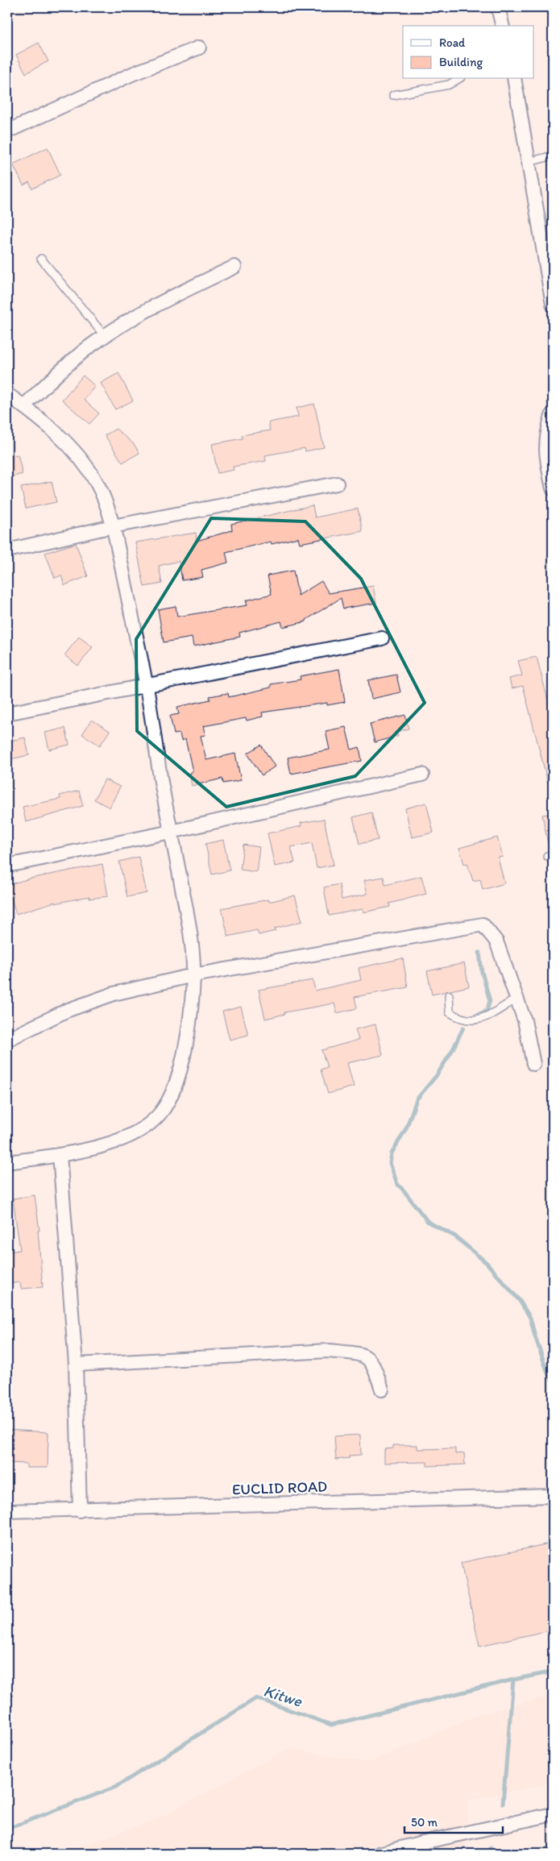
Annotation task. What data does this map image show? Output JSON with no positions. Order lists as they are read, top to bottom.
{
  "streets": {
    "street": ["EUCLID ROAD"]
  },
  "water": ["Kitwe"],
  "legend": ["Road", "Building"],
  "scale_bar": "50 m"
}
